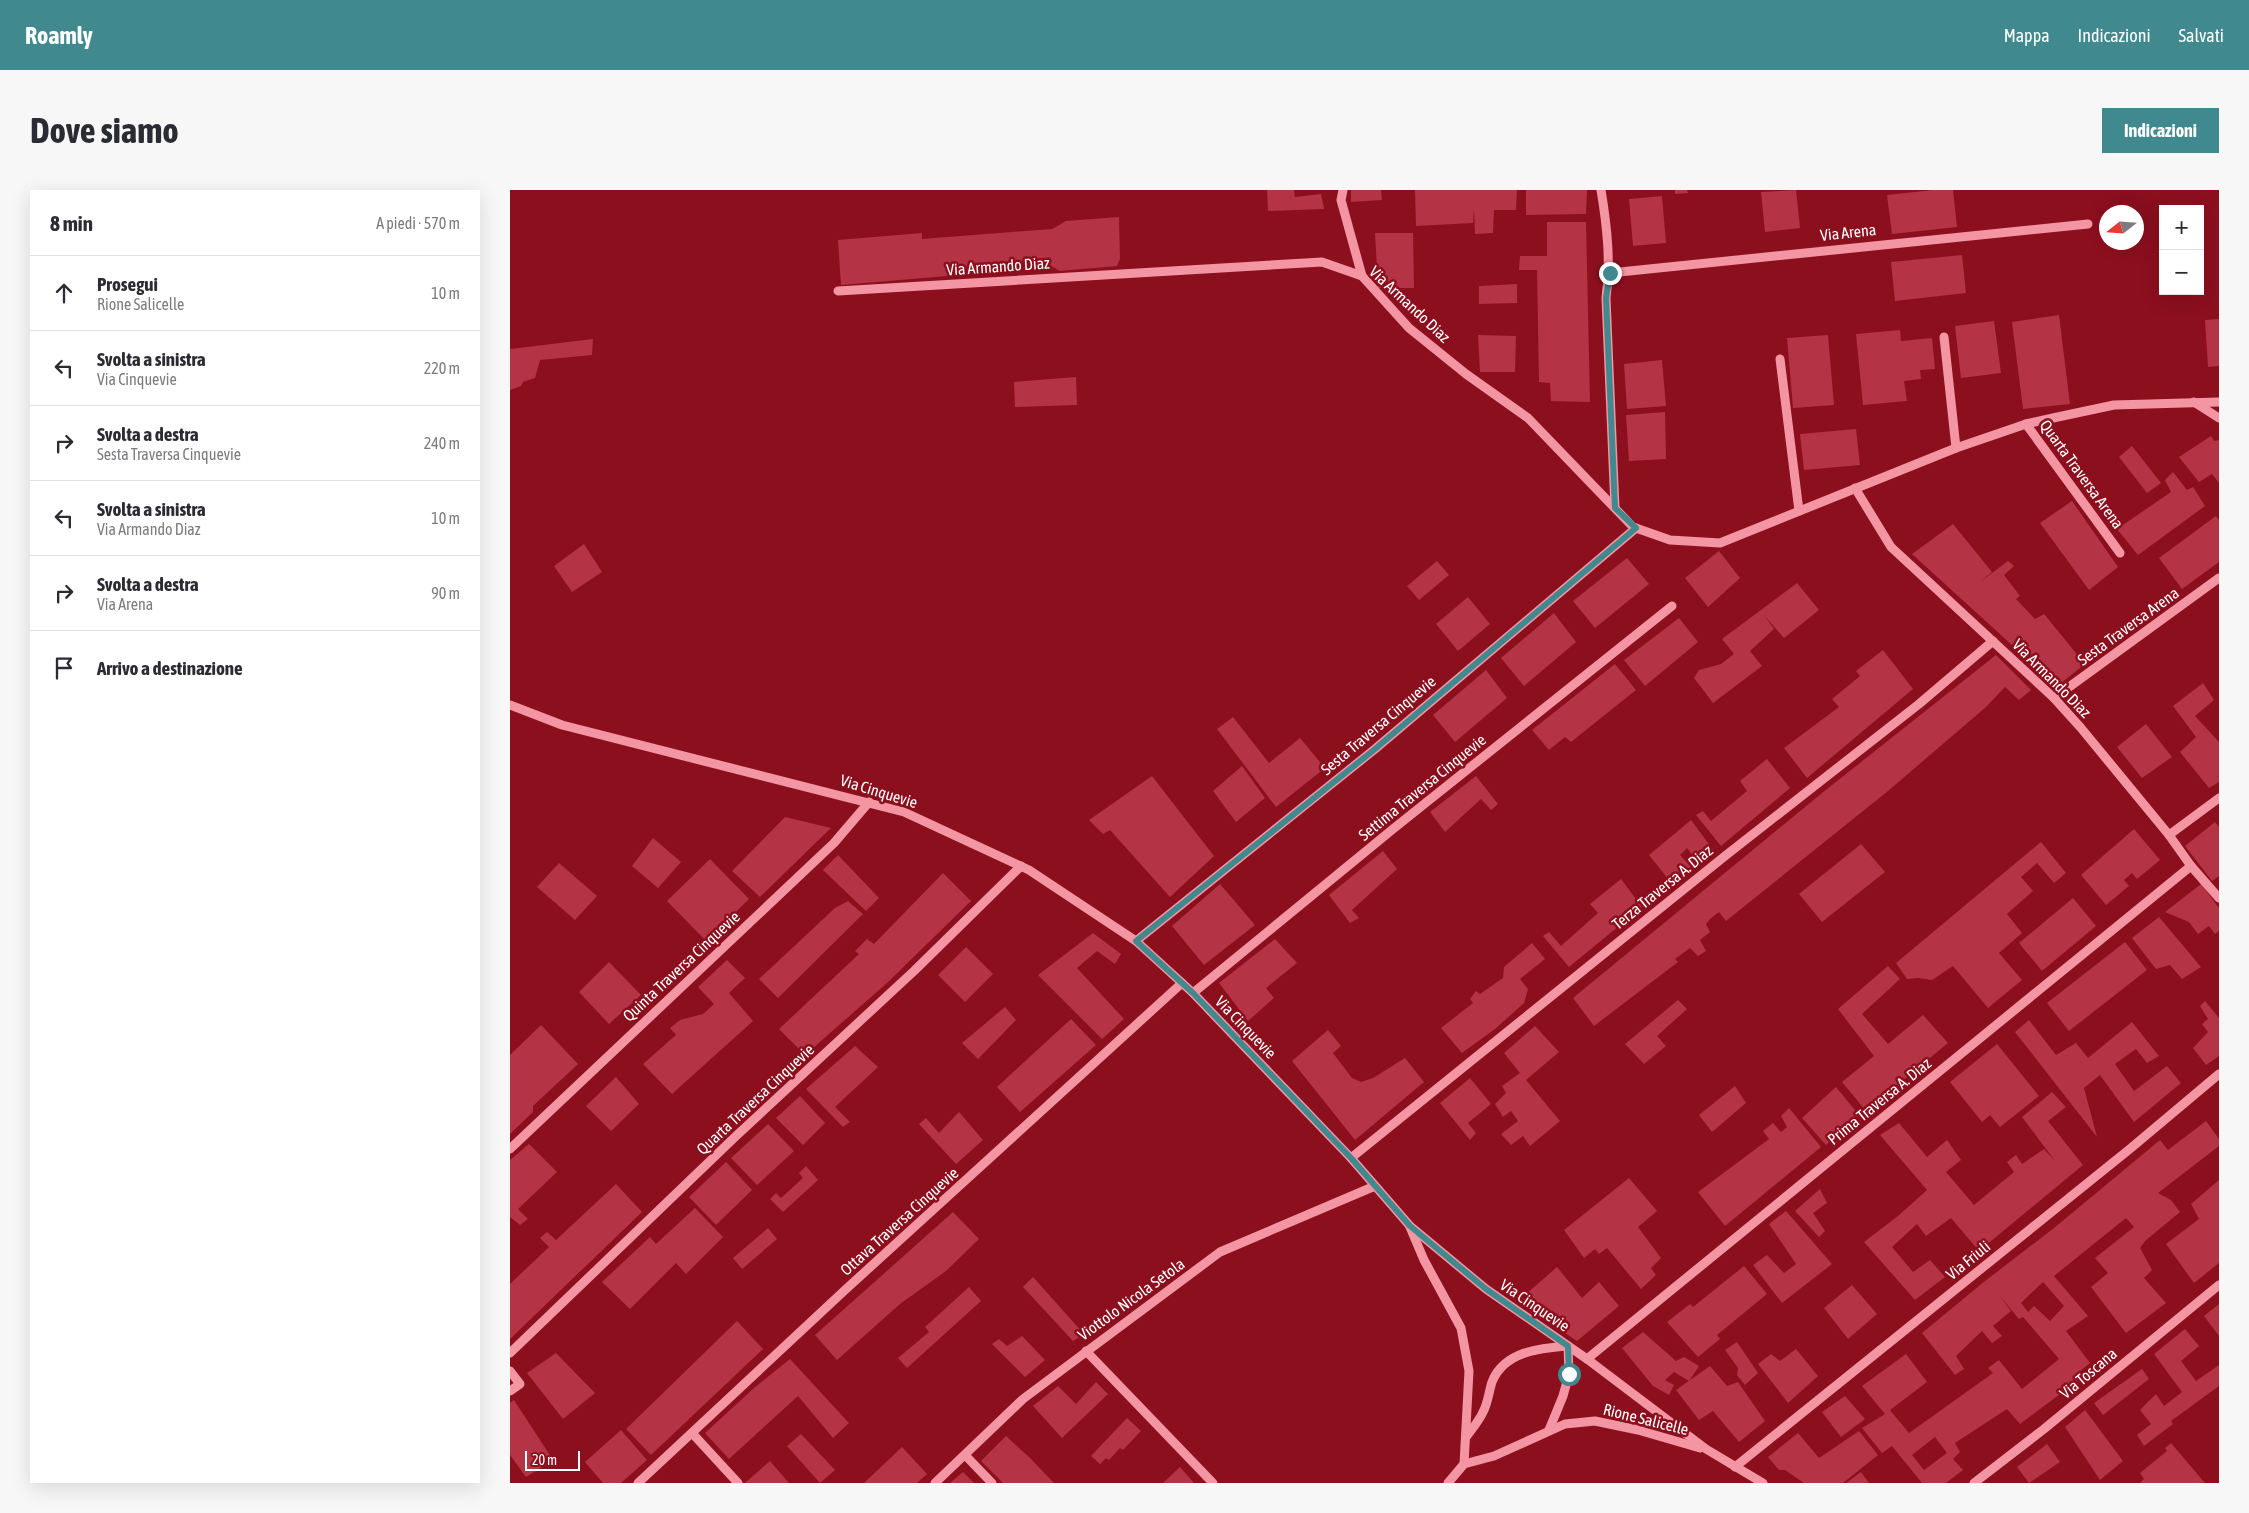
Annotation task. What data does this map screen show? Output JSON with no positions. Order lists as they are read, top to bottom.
{
  "streets": {
    "street": [
      "Via Arena",
      "Via Armando Diaz",
      "Quarta Traversa Arena",
      "Sesta Traversa Arena",
      "Sesta Traversa Cinquevie",
      "Settima Traversa Cinquevie",
      "Via Cinquevie",
      "Terza Traversa A. Diaz",
      "Quinta Traversa Cinquevie",
      "Quarta Traversa Cinquevie",
      "Prima Traversa A. Diaz",
      "Ottava Traversa Cinquevie",
      "Via Friuli",
      "Viottolo Nicola Setola",
      "Via Toscana",
      "Rione Salicelle"
    ]
  },
  "crossings": [
    ["Via Armando Diaz", "Quarta Traversa Arena"],
    ["Via Armando Diaz", "Sesta Traversa Arena"],
    ["Via Armando Diaz", "Sesta Traversa Cinquevie"],
    ["Via Armando Diaz", "Terza Traversa A. Diaz"],
    ["Via Armando Diaz", "Prima Traversa A. Diaz"],
    ["Sesta Traversa Cinquevie", "Via Cinquevie"],
    ["Settima Traversa Cinquevie", "Via Cinquevie"],
    ["Via Cinquevie", "Terza Traversa A. Diaz"],
    ["Via Cinquevie", "Quinta Traversa Cinquevie"],
    ["Via Cinquevie", "Quarta Traversa Cinquevie"],
    ["Via Cinquevie", "Prima Traversa A. Diaz"],
    ["Via Cinquevie", "Ottava Traversa Cinquevie"],
    ["Via Cinquevie", "Via Friuli"],
    ["Via Cinquevie", "Viottolo Nicola Setola"],
    ["Via Cinquevie", "Rione Salicelle"]
  ],
  "scale_bar": "20 m",
  "north": "left",
  "page": {
    "header": "Roamly",
    "nav": ["Mappa", "Indicazioni", "Salvati"],
    "buttons": "Indicazioni",
    "title": "Dove siamo",
    "heading": ["8 min", "A piedi · 570 m"],
    "map_buttons": ["+", "−"],
    "list": [
      ["Prosegui", "Rione Salicelle", "10 m"],
      ["Svolta a sinistra", "Via Cinquevie", "220 m"],
      ["Svolta a destra", "Sesta Traversa Cinquevie", "240 m"],
      ["Svolta a sinistra", "Via Armando Diaz", "10 m"],
      ["Svolta a destra", "Via Arena", "90 m"],
      "Arrivo a destinazione"
    ],
    "scale": "20 m"
  }
}
